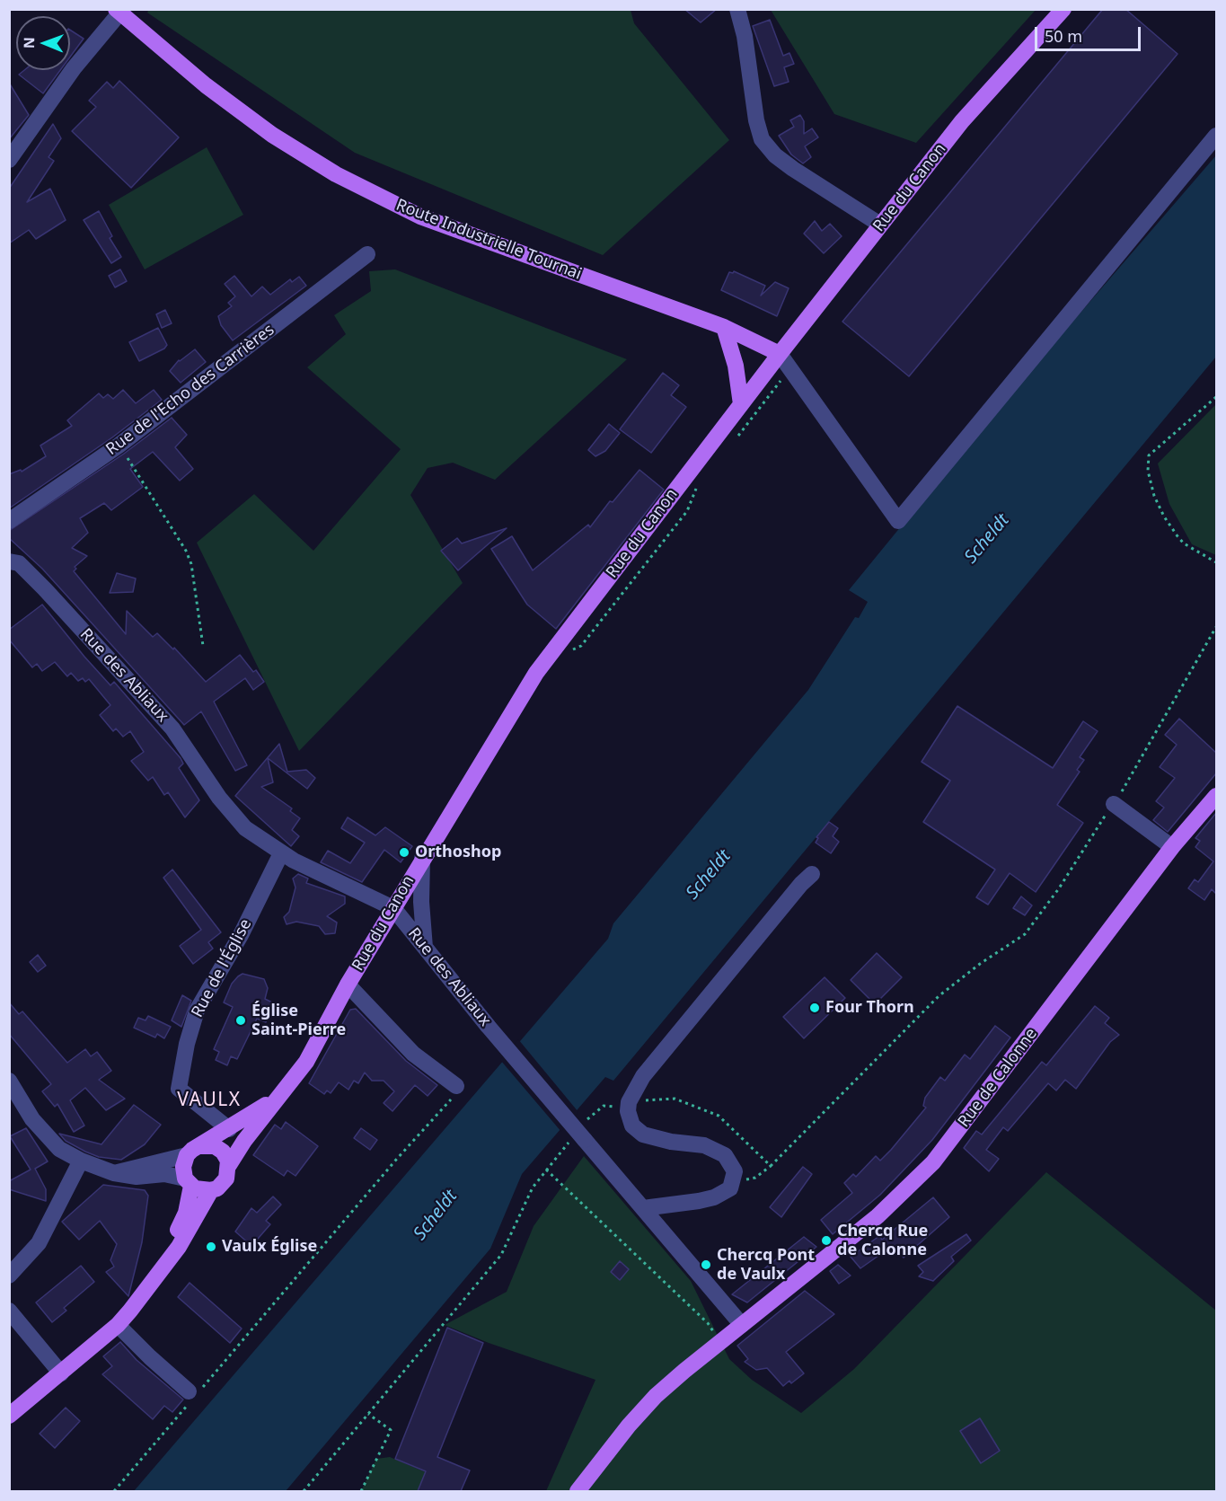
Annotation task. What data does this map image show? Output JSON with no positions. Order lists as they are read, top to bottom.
{
  "streets": {
    "main road": ["Rue du Canon", "Route Industrielle Tournai", "Rue de Calonne"],
    "street": ["Rue de l'Echo des Carrières", "Rue des Abliaux", "Rue de l'Église"]
  },
  "crossings": [
    ["Rue du Canon", "Route Industrielle Tournai"],
    ["Rue du Canon", "Rue des Abliaux"],
    ["Rue des Abliaux", "Rue de l'Église"],
    ["Rue des Abliaux", "Rue de Calonne"]
  ],
  "districts": ["VAULX"],
  "water": ["Scheldt"],
  "places": [
    "Orthoshop",
    "Four Thorn",
    "Église Saint-Pierre",
    "Chercq Rue de Calonne",
    "Vaulx Église",
    "Chercq Pont de Vaulx"
  ],
  "scale_bar": "50 m",
  "north": "left"
}
